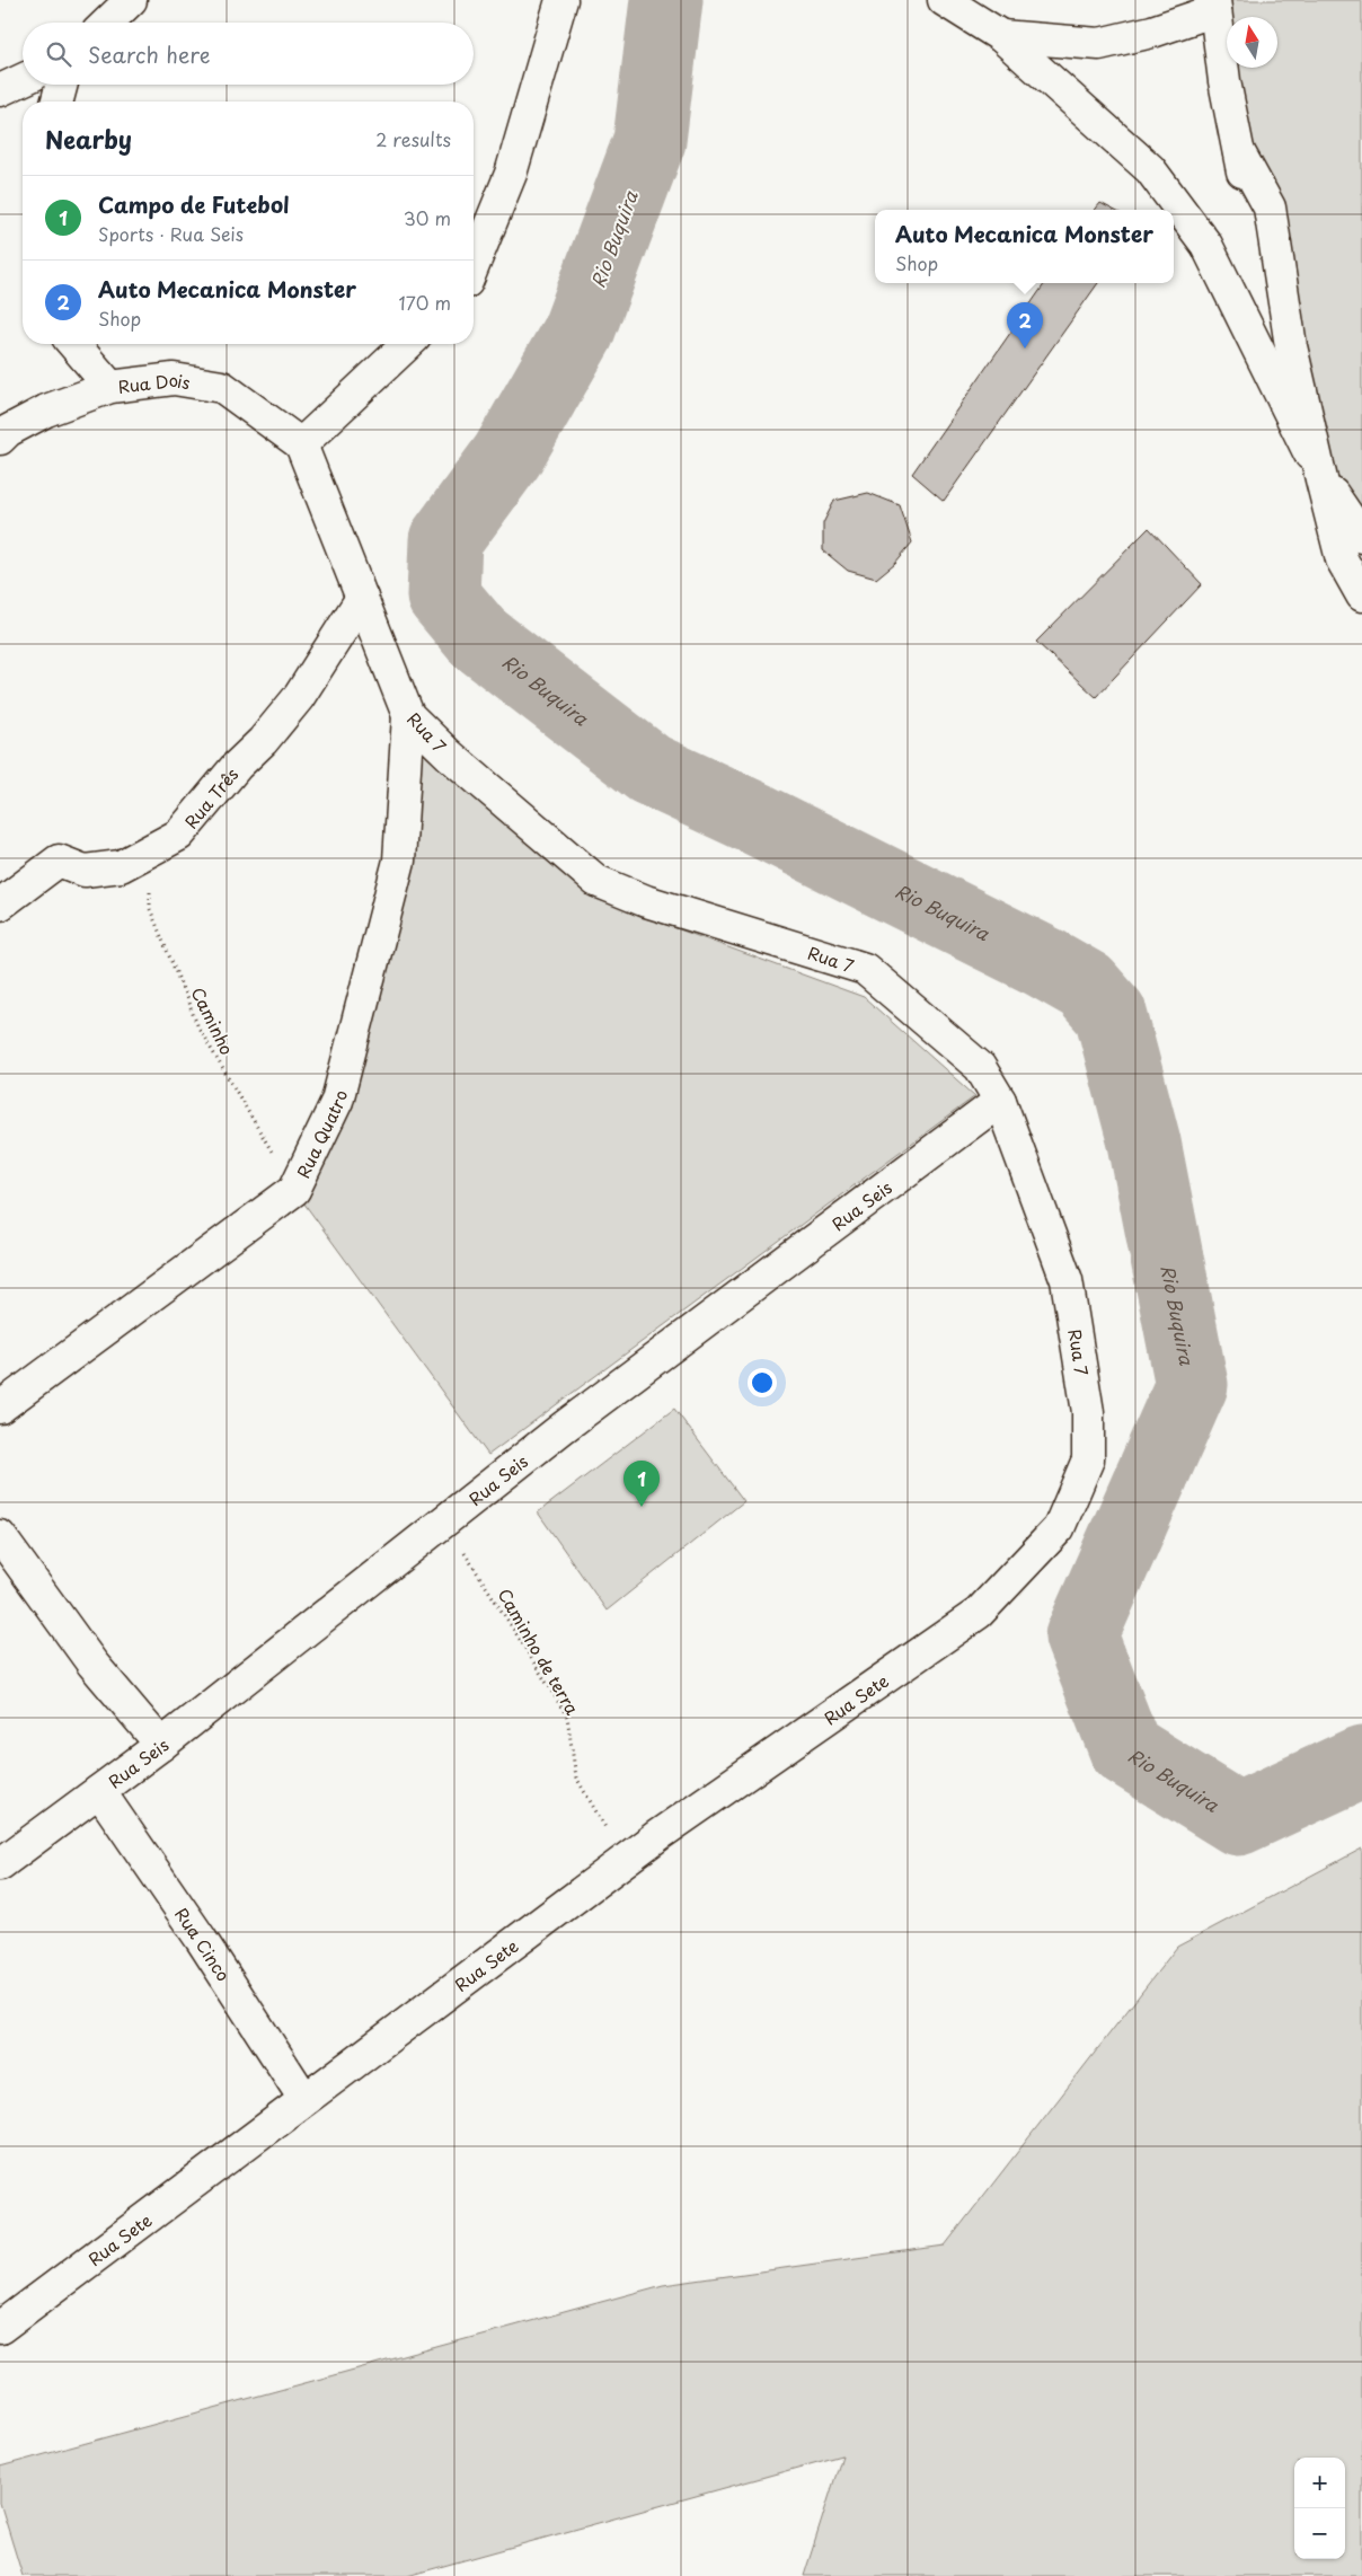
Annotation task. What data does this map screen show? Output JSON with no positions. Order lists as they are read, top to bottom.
{
  "streets": {
    "street": [
      "Rua Dois",
      "Rua 7",
      "Rua Três",
      "Rua Quatro",
      "Rua Seis",
      "Rua Sete",
      "Rua Cinco"
    ],
    "path": ["Caminho", "Caminho de terra"]
  },
  "crossings": [
    ["Rua Dois", "Rua 7"],
    ["Rua 7", "Rua Três"],
    ["Rua 7", "Rua Quatro"],
    ["Rua 7", "Rua Seis"],
    ["Rua 7", "Rua Sete"],
    ["Rua Três", "Caminho"],
    ["Caminho", "Rua Quatro"],
    ["Rua Seis", "Caminho de terra"],
    ["Rua Seis", "Rua Cinco"],
    ["Caminho de terra", "Rua Sete"],
    ["Rua Sete", "Rua Cinco"]
  ],
  "water": ["Rio Buquira"],
  "north": "top",
  "page": {
    "search": "Search here",
    "heading": ["Nearby", "2 results"],
    "list": [
      {
        "mark": "1",
        "name": "Campo de Futebol",
        "note": "Sports · Rua Seis",
        "value": "30 m"
      },
      {
        "mark": "2",
        "name": "Auto Mecanica Monster",
        "note": "Shop",
        "value": "170 m"
      }
    ],
    "popup": ["Auto Mecanica Monster", "Shop"],
    "pins": ["2", "1"],
    "map_buttons": ["+", "−"]
  }
}
